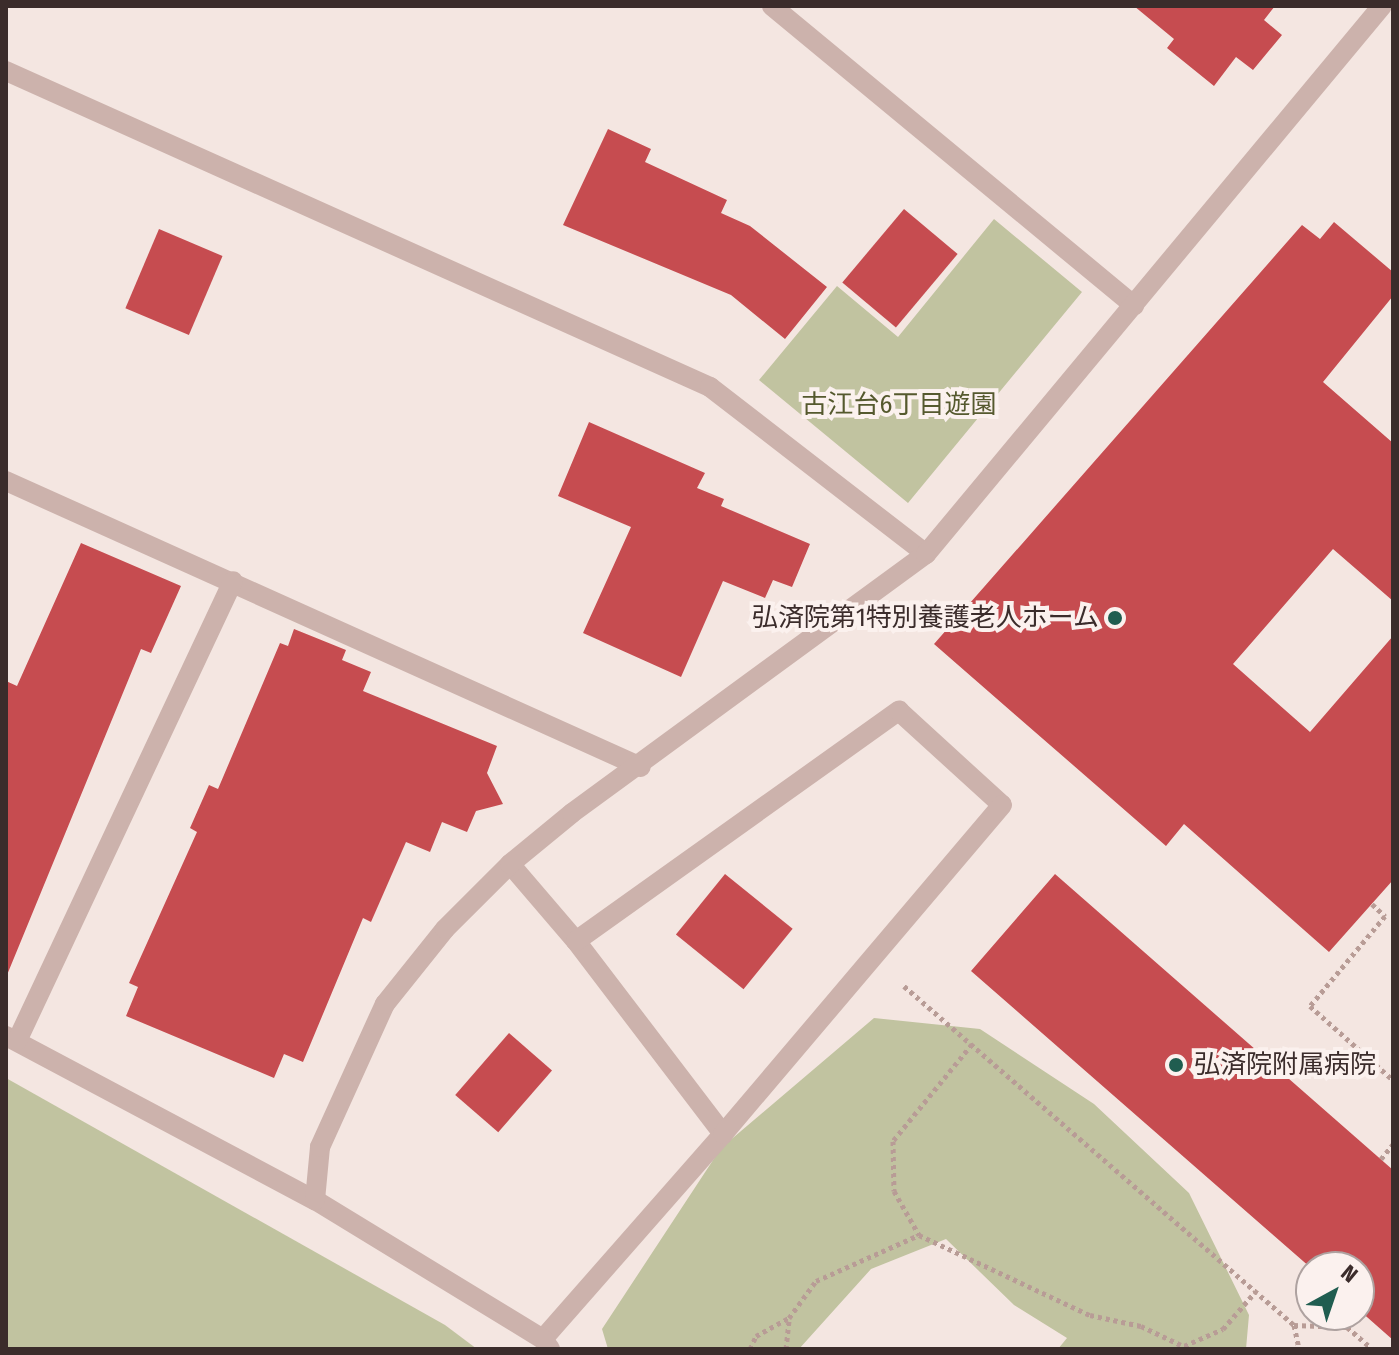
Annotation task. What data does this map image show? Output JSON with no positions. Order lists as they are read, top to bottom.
{
  "parks": ["古江台6丁目遊園"],
  "places": ["弘済院第1特別養護老人ホーム", "弘済院附属病院"],
  "north": "top right"
}
